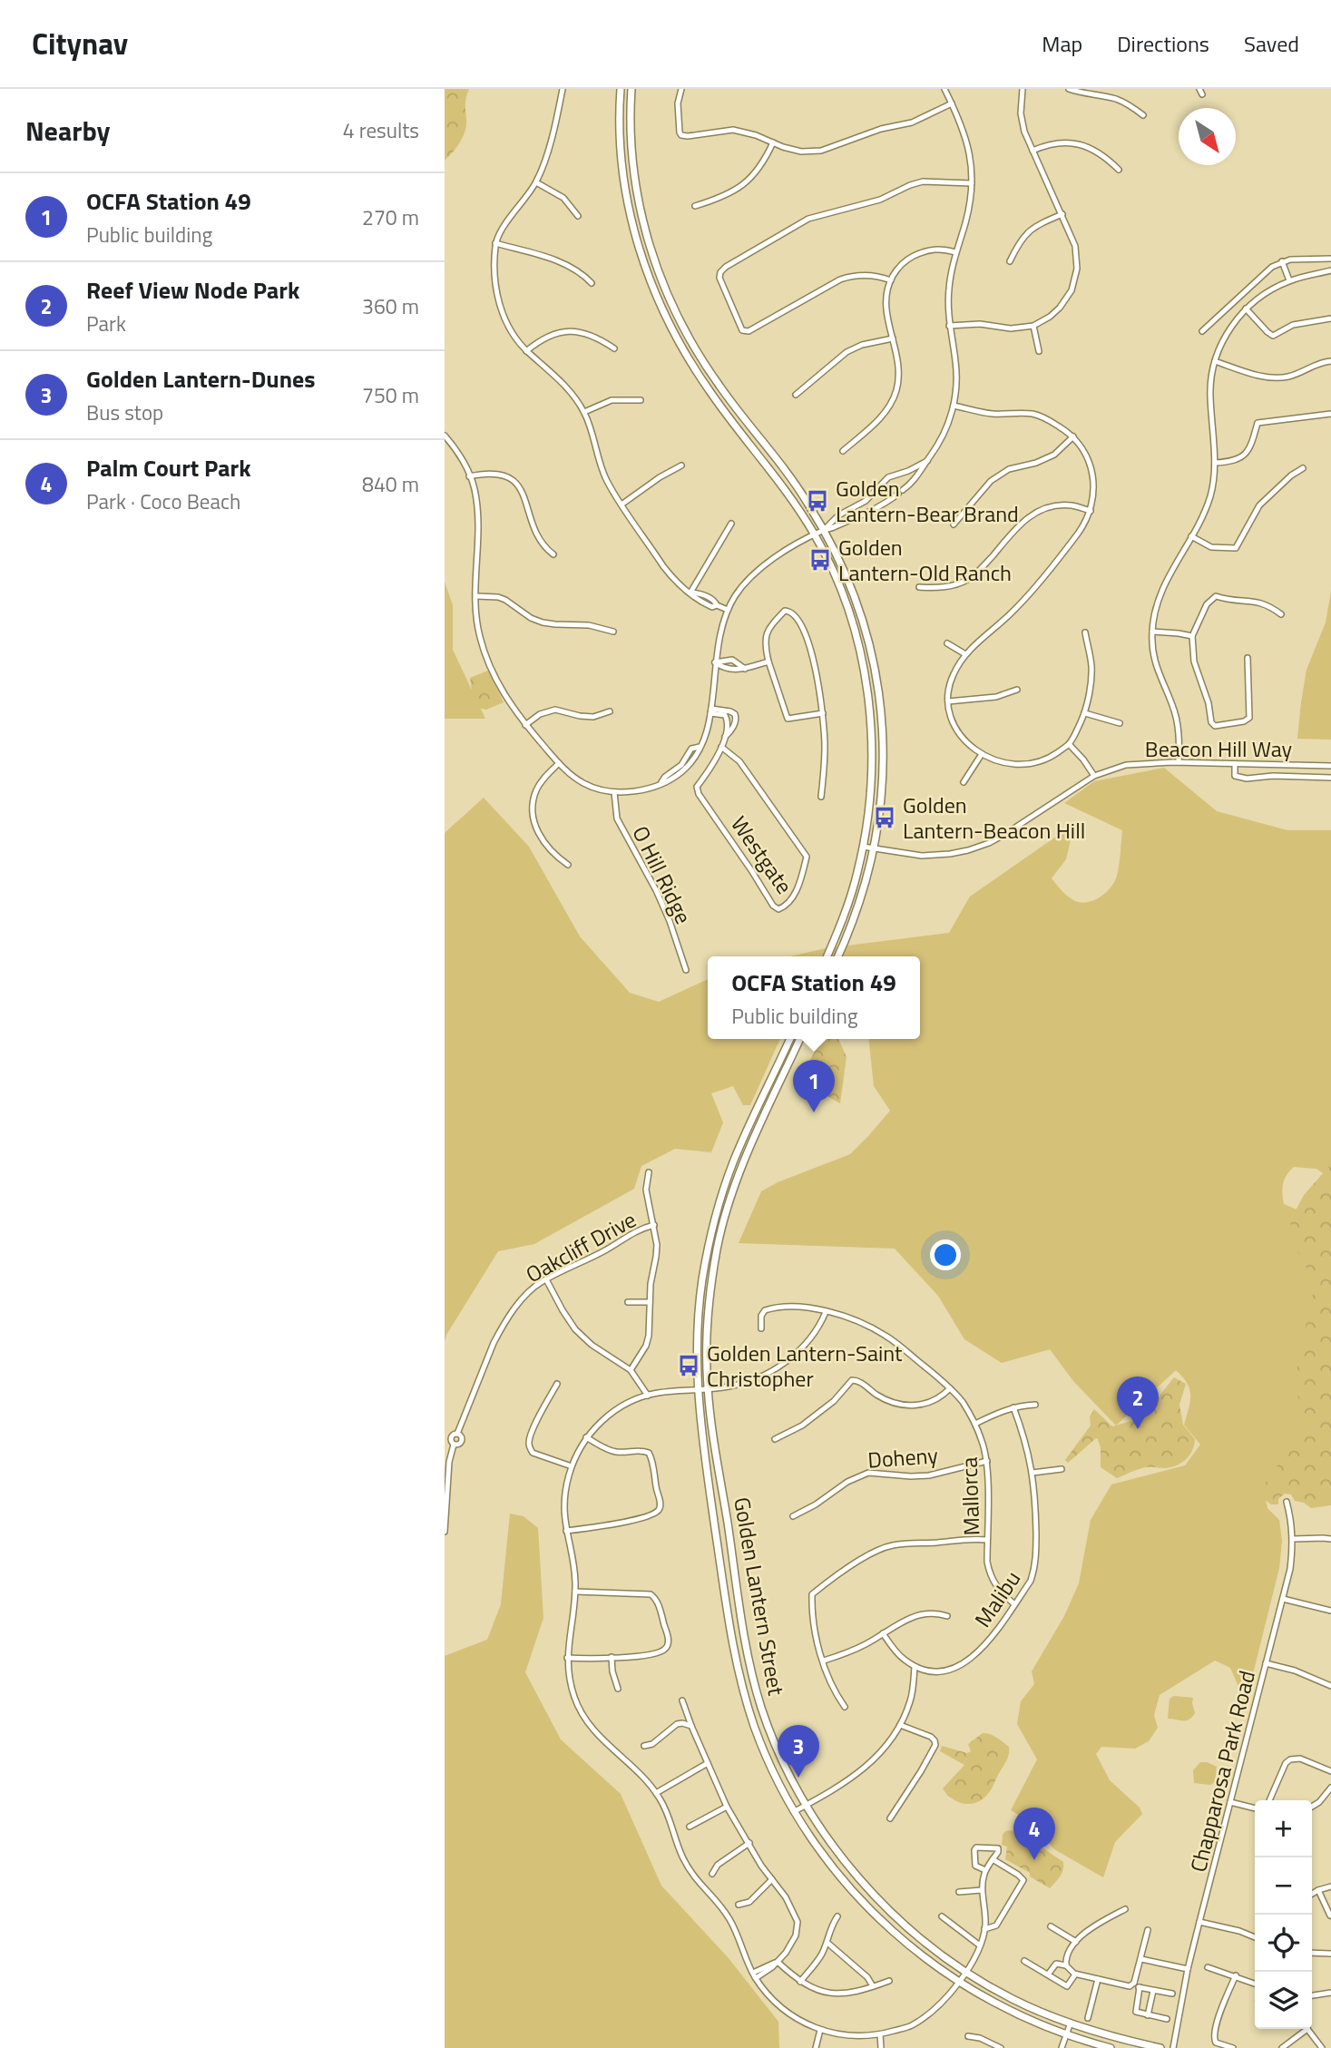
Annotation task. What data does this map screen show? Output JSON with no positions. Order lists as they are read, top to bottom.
{
  "streets": {
    "main road": ["Golden Lantern Street"],
    "street": [
      "Beacon Hill Way",
      "Westgate",
      "O Hill Ridge",
      "Oakcliff Drive",
      "Doheny",
      "Mallorca",
      "Malibu",
      "Chapparosa Park Road"
    ]
  },
  "crossings": [
    ["Doheny", "Mallorca"],
    ["Mallorca", "Malibu"]
  ],
  "places": {
    "bus stop": [
      "Golden Lantern-Bear Brand",
      "Golden Lantern-Old Ranch",
      "Golden Lantern-Beacon Hill",
      "Golden Lantern-Saint Christopher"
    ]
  },
  "north": "bottom right",
  "page": {
    "header": "Citynav",
    "nav": ["Map", "Directions", "Saved"],
    "heading": ["Nearby", "4 results"],
    "list": [
      {
        "mark": "1",
        "name": "OCFA Station 49",
        "note": "Public building",
        "value": "270 m"
      },
      {
        "mark": "2",
        "name": "Reef View Node Park",
        "note": "Park",
        "value": "360 m"
      },
      {
        "mark": "3",
        "name": "Golden Lantern-Dunes",
        "note": "Bus stop",
        "value": "750 m"
      },
      {
        "mark": "4",
        "name": "Palm Court Park",
        "note": "Park · Coco Beach",
        "value": "840 m"
      }
    ],
    "popup": ["OCFA Station 49", "Public building"],
    "pins": [
      "1",
      "2",
      "3",
      "4"
    ],
    "map_buttons": ["+", "−"]
  }
}
